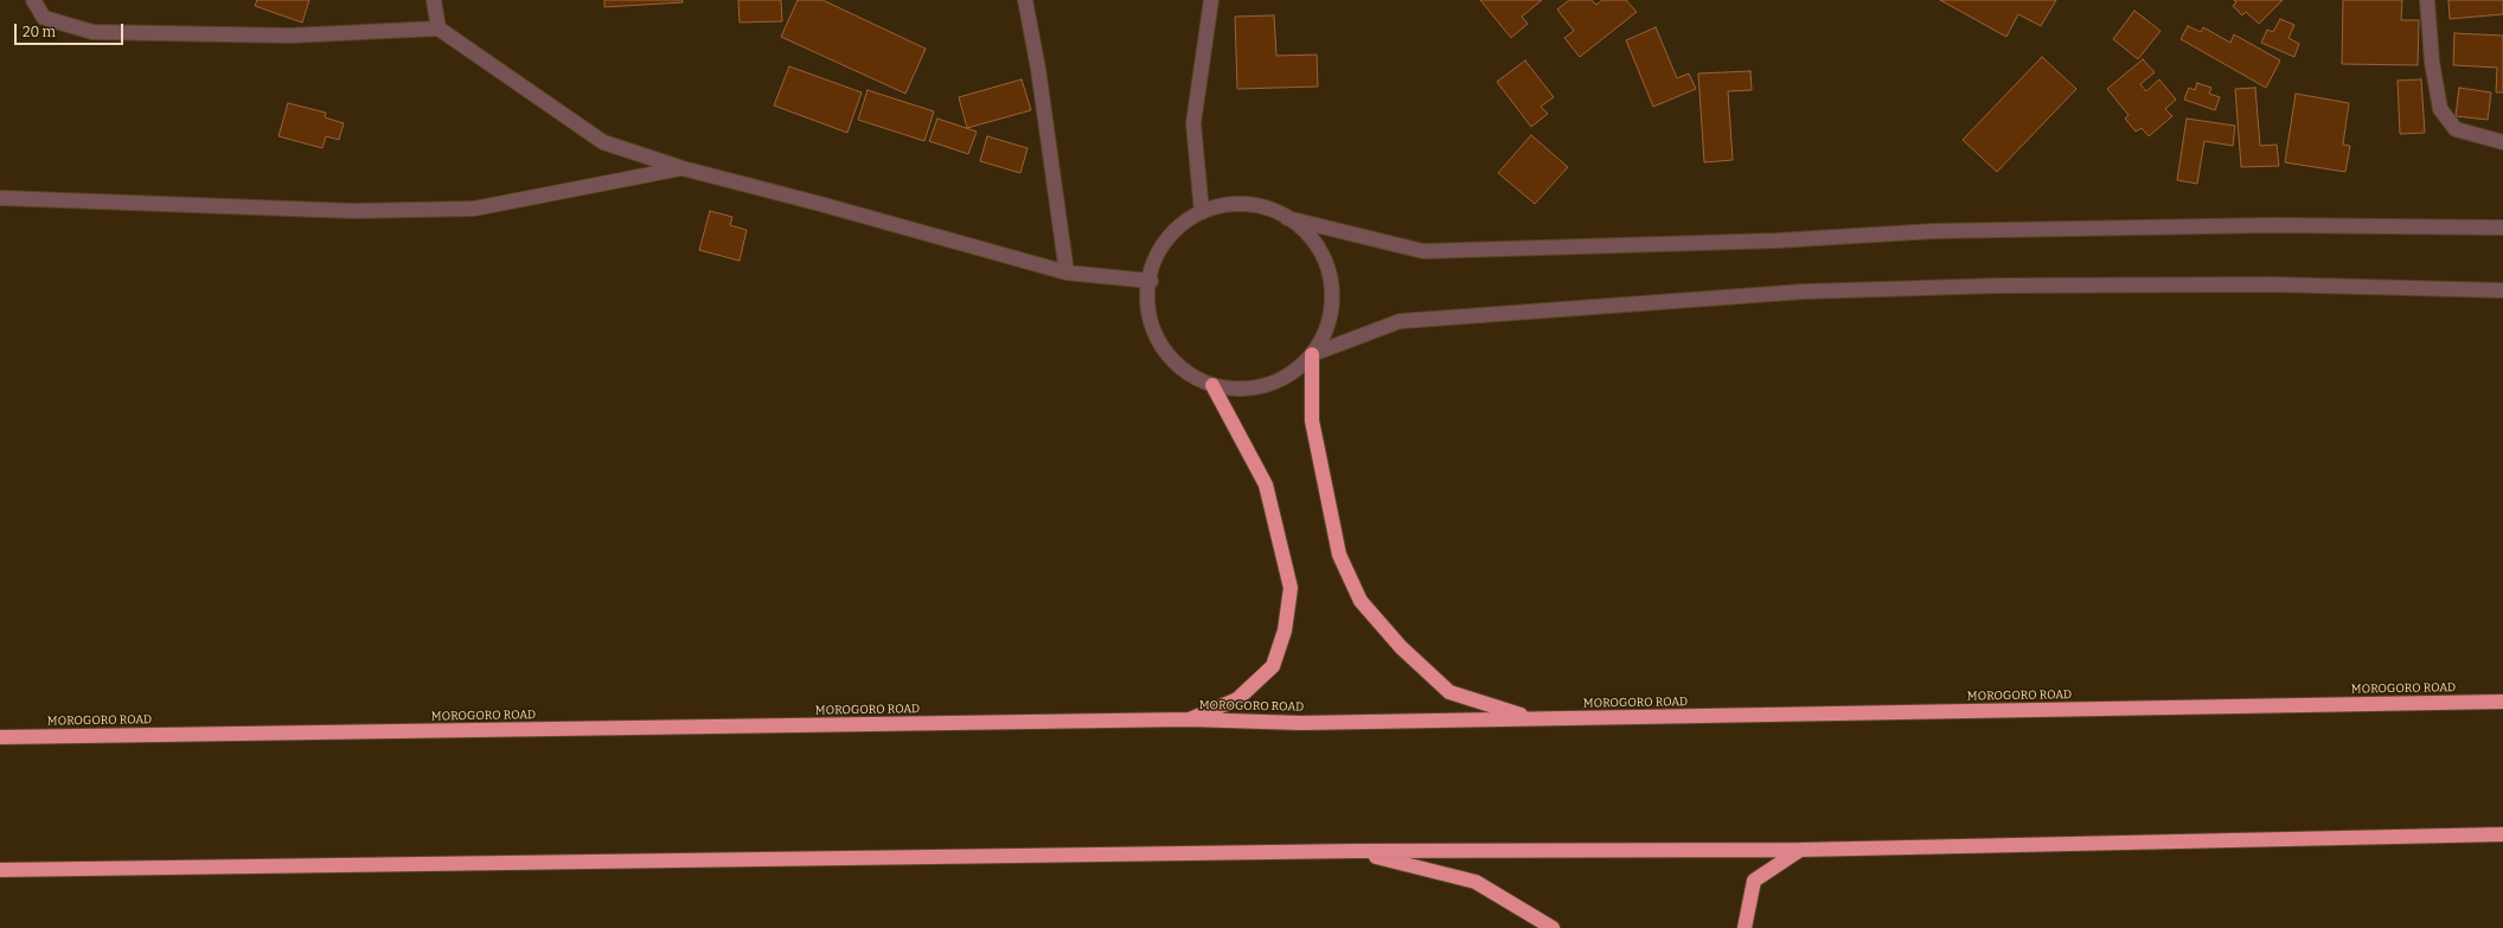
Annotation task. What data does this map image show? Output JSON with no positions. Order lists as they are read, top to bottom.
{
  "streets": {
    "highway": ["MOROGORO ROAD"]
  },
  "scale_bar": "20 m"
}
